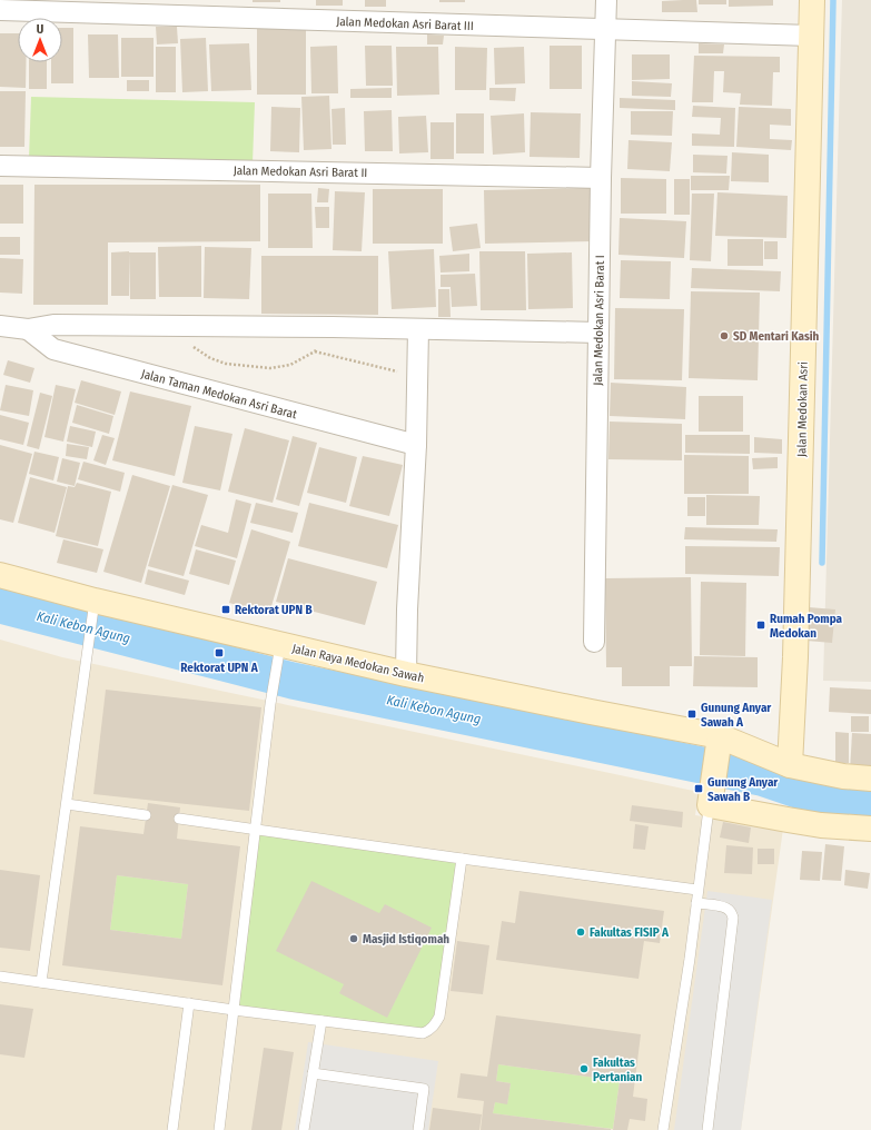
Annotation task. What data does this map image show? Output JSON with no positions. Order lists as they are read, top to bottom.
{
  "streets": {
    "street": [
      "Jalan Medokan Asri Barat III",
      "Jalan Medokan Asri Barat II",
      "Jalan Medokan Asri Barat I",
      "Jalan Taman Medokan Asri Barat",
      "Jalan Medokan Asri",
      "Jalan Raya Medokan Sawah"
    ]
  },
  "crossings": [
    ["Jalan Medokan Asri Barat III", "Jalan Medokan Asri Barat I"],
    ["Jalan Medokan Asri Barat III", "Jalan Medokan Asri"],
    ["Jalan Medokan Asri Barat II", "Jalan Medokan Asri Barat I"],
    ["Jalan Medokan Asri", "Jalan Raya Medokan Sawah"]
  ],
  "water": ["Kali Kebon Agung"],
  "places": {
    "other": [
      "SD Mentari Kasih",
      "Fakultas FISIP A",
      "Masjid Istiqomah",
      "Fakultas Pertanian"
    ],
    "transit": [
      "Rektorat UPN B",
      "Rumah Pompa Medokan",
      "Rektorat UPN A",
      "Gunung Anyar Sawah A",
      "Gunung Anyar Sawah B"
    ]
  },
  "north": "top"
}
